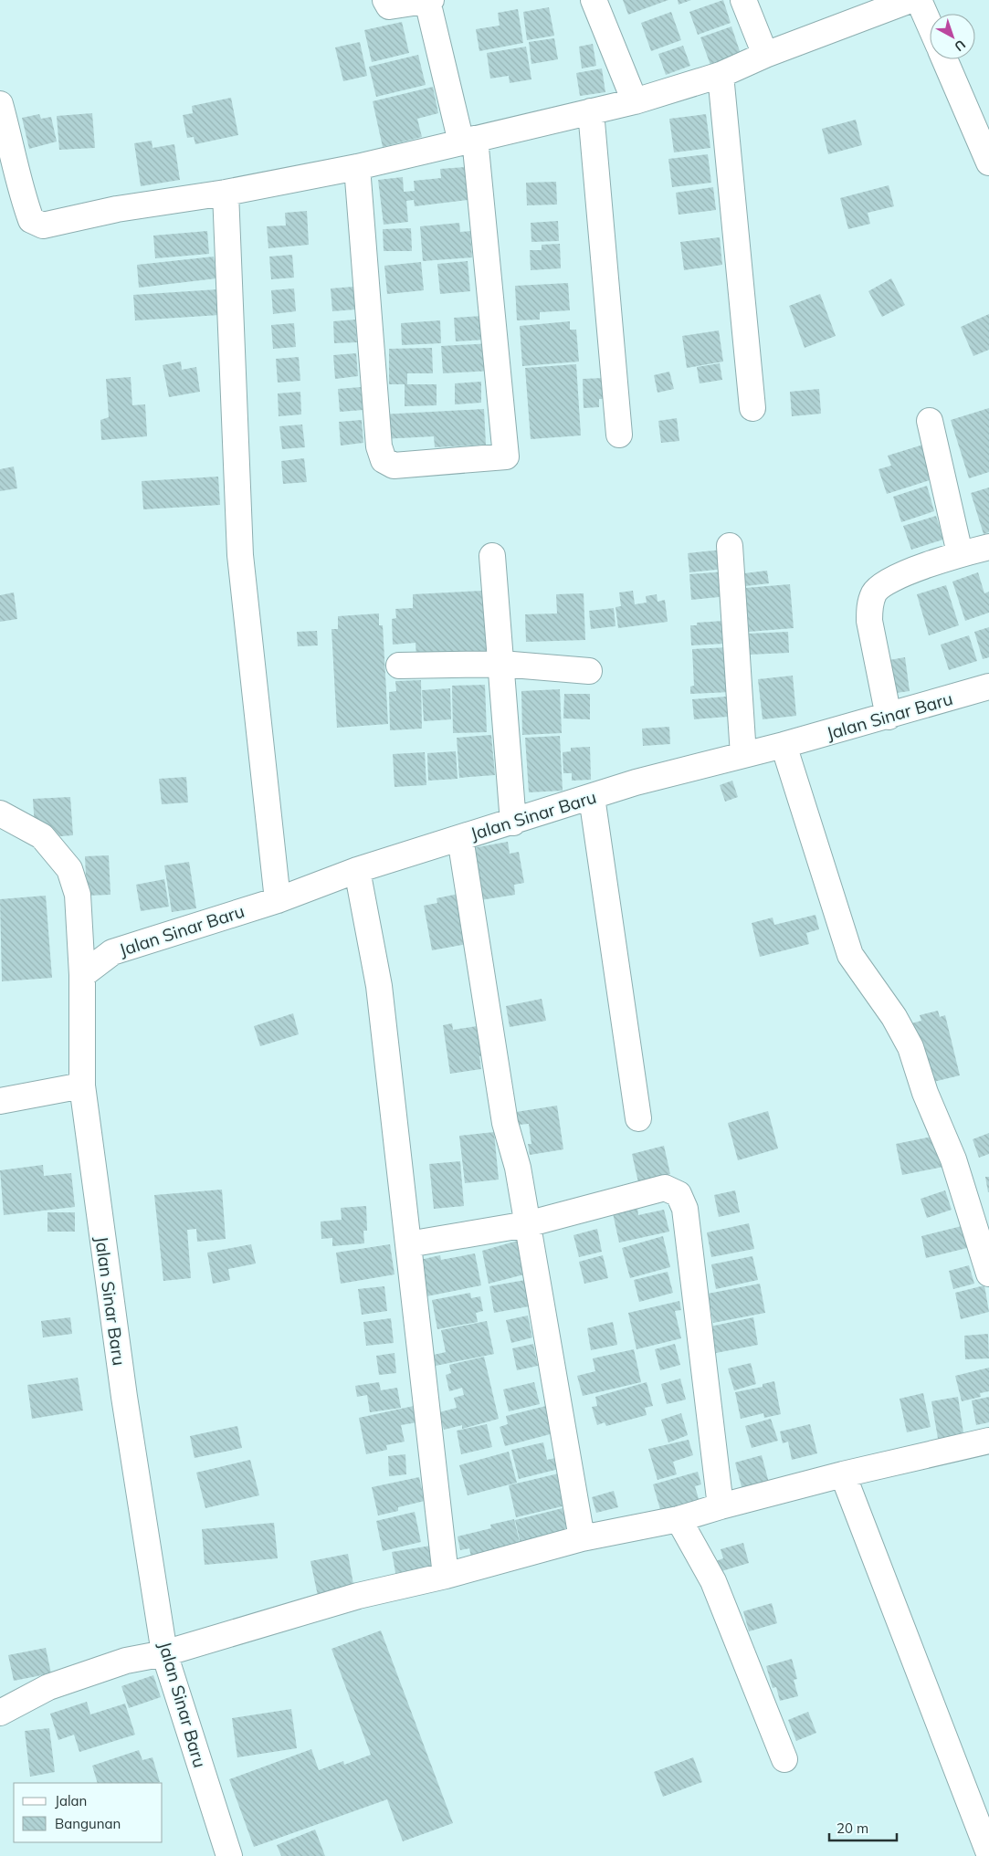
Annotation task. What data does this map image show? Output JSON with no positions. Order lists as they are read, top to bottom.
{
  "streets": {
    "street": ["Jalan Sinar Baru"]
  },
  "legend": ["Jalan", "Bangunan"],
  "scale_bar": "20 m",
  "north": "bottom right"
}
